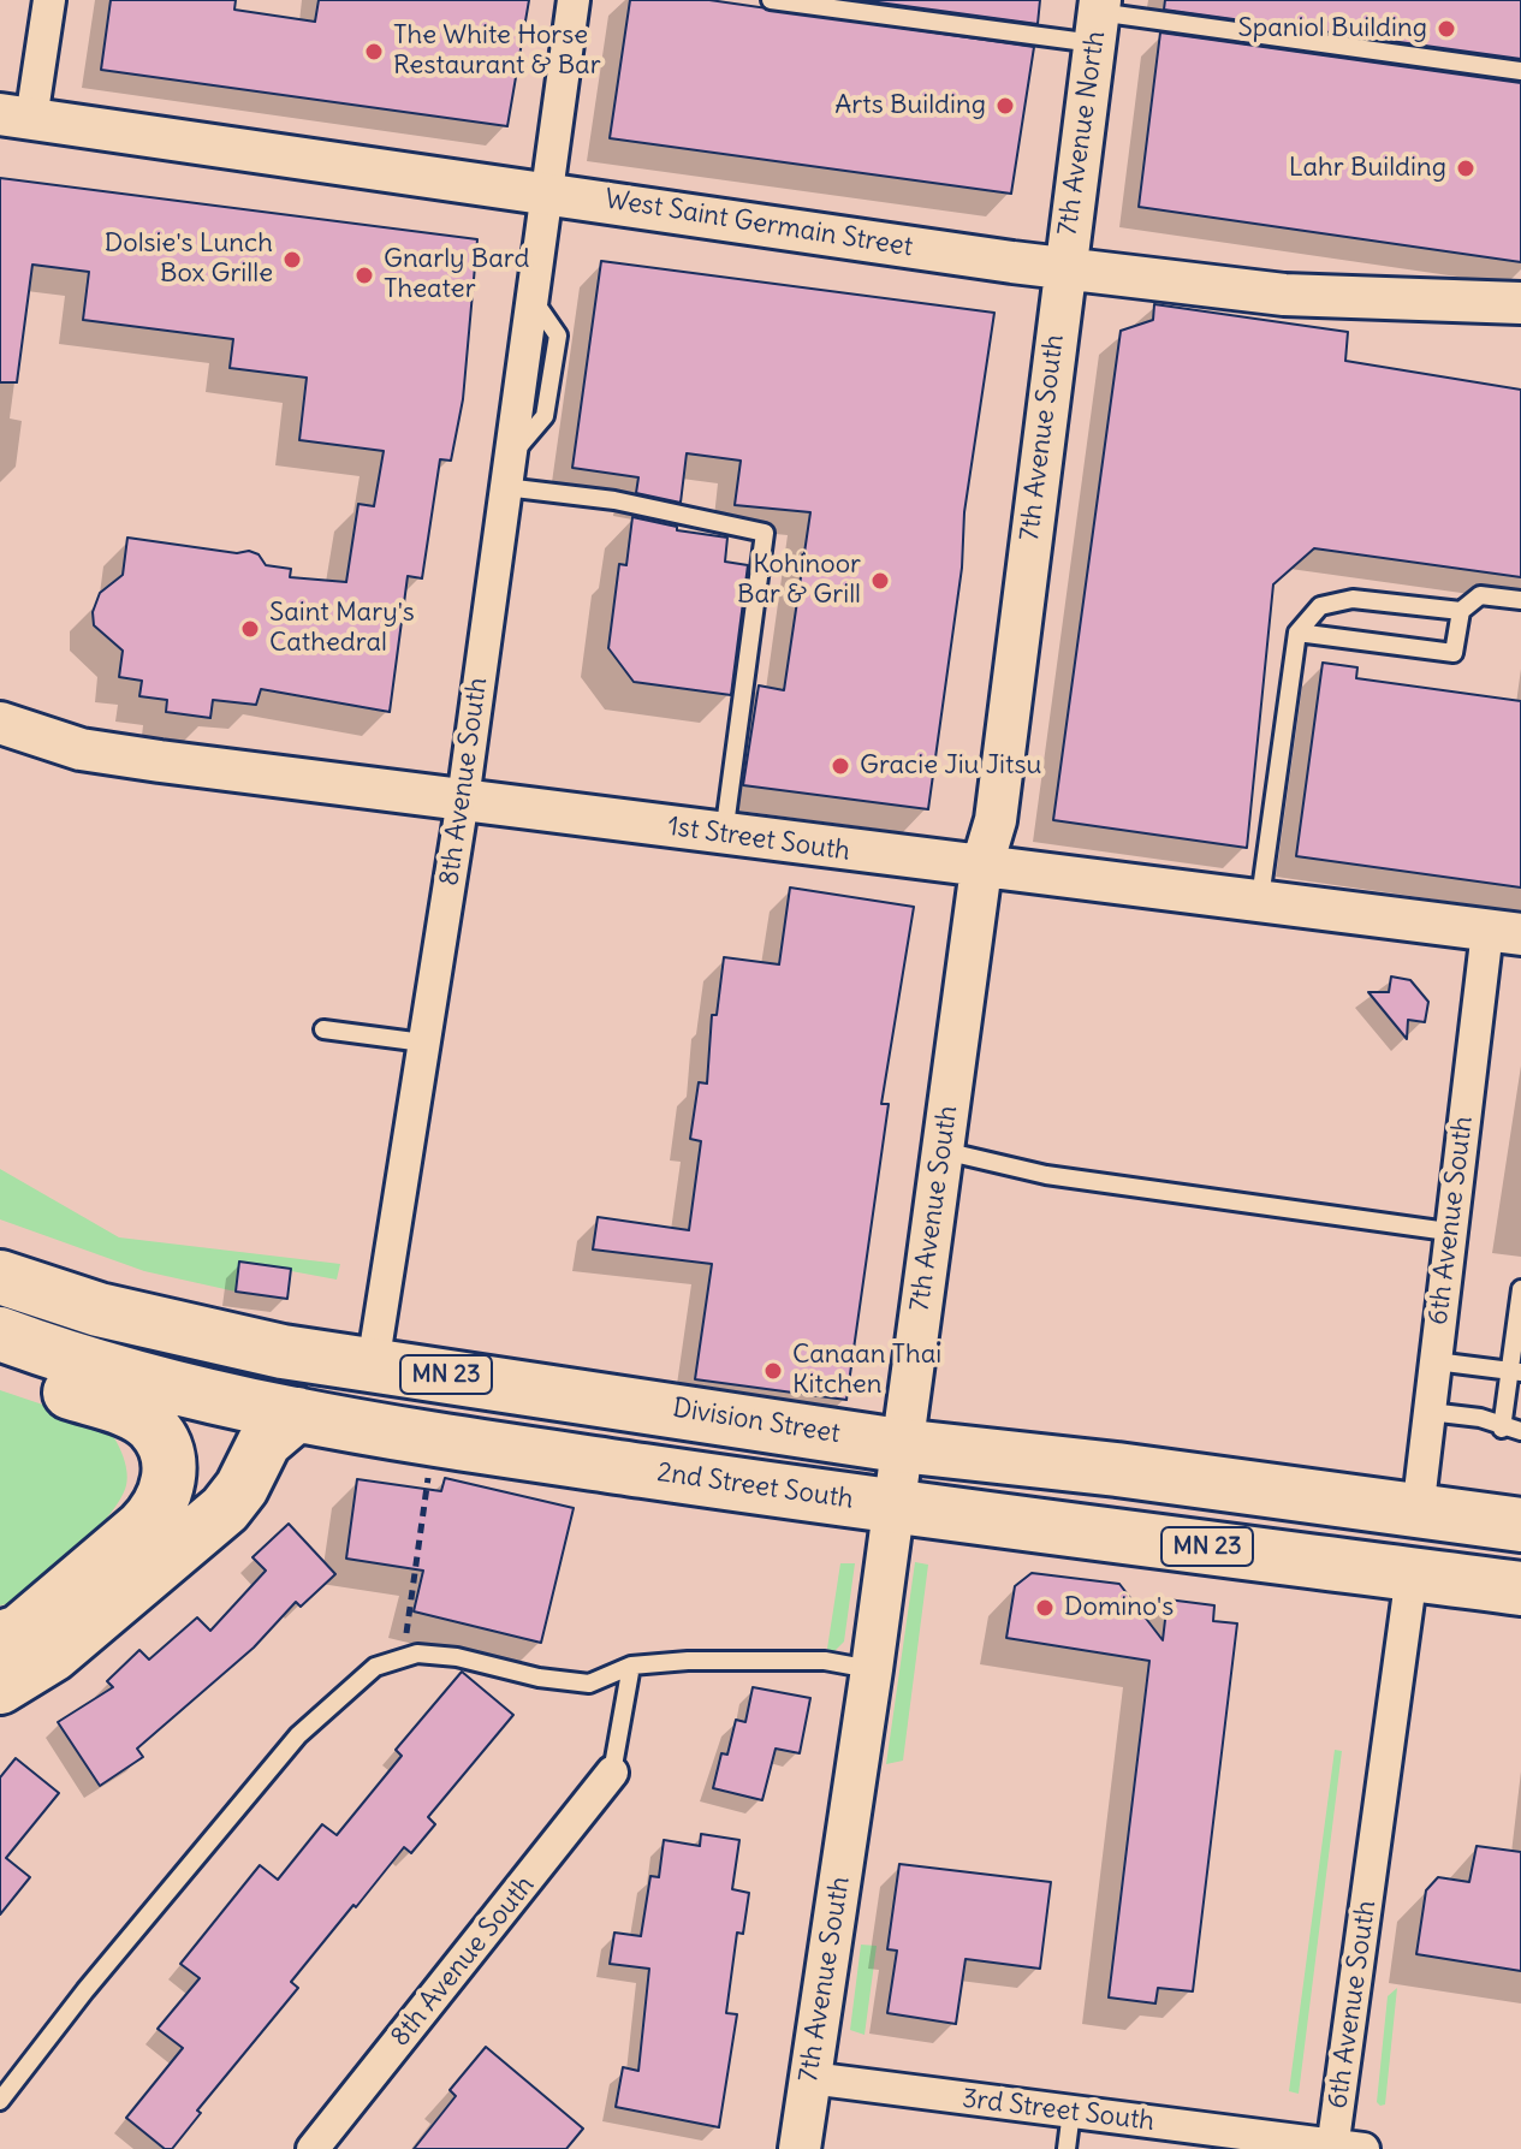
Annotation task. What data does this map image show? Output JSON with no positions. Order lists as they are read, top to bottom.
{
  "streets": {
    "highway": ["MN 23", "Division Street", "2nd Street South"],
    "street": [
      "7th Avenue North",
      "West Saint Germain Street",
      "7th Avenue South",
      "8th Avenue South",
      "1st Street South",
      "6th Avenue South",
      "3rd Street South"
    ]
  },
  "crossings": [
    ["7th Avenue North", "West Saint Germain Street"],
    ["7th Avenue North", "7th Avenue South"],
    ["West Saint Germain Street", "7th Avenue South"],
    ["West Saint Germain Street", "8th Avenue South"],
    ["7th Avenue South", "1st Street South"],
    ["7th Avenue South", "Division Street"],
    ["7th Avenue South", "2nd Street South"],
    ["7th Avenue South", "3rd Street South"],
    ["8th Avenue South", "1st Street South"],
    ["8th Avenue South", "Division Street"],
    ["1st Street South", "6th Avenue South"],
    ["6th Avenue South", "Division Street"],
    ["6th Avenue South", "2nd Street South"],
    ["6th Avenue South", "3rd Street South"]
  ],
  "places": [
    "Spaniol Building",
    "The White Horse Restaurant & Bar",
    "Arts Building",
    "Lahr Building",
    "Dolsie's Lunch Box Grille",
    "Gnarly Bard Theater",
    "Kohinoor Bar & Grill",
    "Saint Mary's Cathedral",
    "Gracie Jiu Jitsu",
    "Canaan Thai Kitchen",
    "Domino's"
  ]
}
